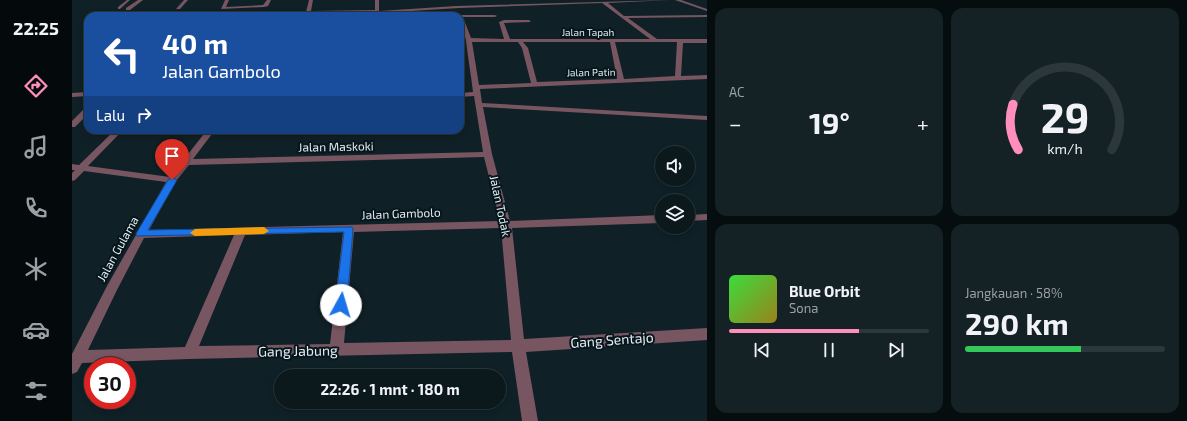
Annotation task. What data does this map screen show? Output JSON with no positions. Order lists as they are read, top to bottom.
{
  "streets": {
    "street": [
      "Jalan Tapah",
      "Jalan Patin",
      "Jalan Maskoki",
      "Jalan Todak",
      "Jalan Gambolo",
      "Jalan Gulama",
      "Gang Sentajo",
      "Gang Jabung"
    ]
  },
  "crossings": [
    ["Jalan Tapah", "Jalan Todak"],
    ["Jalan Patin", "Jalan Todak"],
    ["Jalan Maskoki", "Jalan Todak"],
    ["Jalan Maskoki", "Jalan Gulama"],
    ["Jalan Todak", "Jalan Gambolo"],
    ["Jalan Todak", "Gang Sentajo"],
    ["Jalan Todak", "Gang Jabung"],
    ["Jalan Gambolo", "Jalan Gulama"],
    ["Jalan Gulama", "Gang Jabung"],
    ["Gang Sentajo", "Gang Jabung"]
  ],
  "page": {
    "tabs": "22:25",
    "tile": [
      "AC",
      ["Jangkauan · 58%", "290 km"]
    ],
    "turn": ["40 m", "Jalan Gambolo"],
    "then": "Lalu",
    "heat": ["−", "19°", "+"],
    "song": ["Blue Orbit", "Sona"],
    "limit": "30",
    "trip": "22:26 · 1 mnt · 180 m",
    "gauge": ["29", "km/h"]
  }
}
